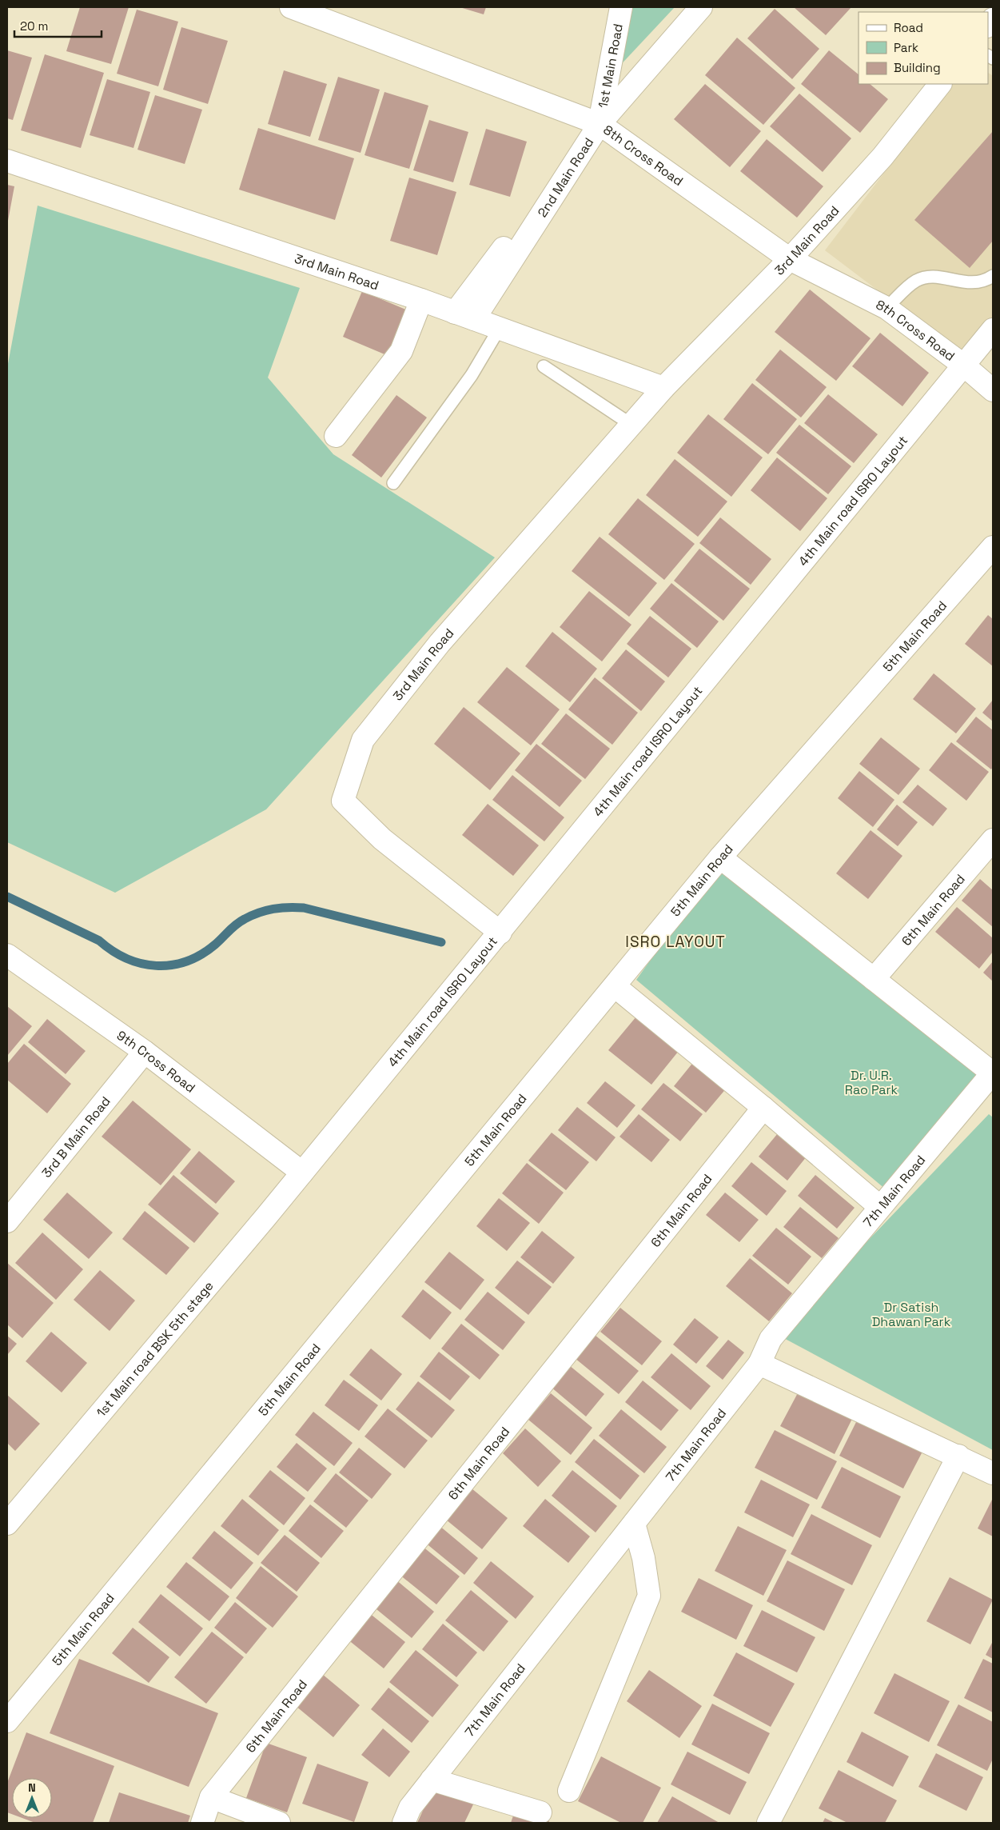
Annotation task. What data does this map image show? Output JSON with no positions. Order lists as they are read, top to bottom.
{
  "streets": {
    "street": [
      "1st Main Road",
      "8th Cross Road",
      "2nd Main Road",
      "3rd Main Road",
      "4th Main road ISRO Layout",
      "5th Main Road",
      "6th Main Road",
      "9th Cross Road",
      "3rd B Main Road",
      "7th Main Road",
      "1st Main road BSK 5th stage"
    ]
  },
  "crossings": [
    ["1st Main Road", "8th Cross Road"],
    ["1st Main Road", "2nd Main Road"],
    ["8th Cross Road", "2nd Main Road"],
    ["8th Cross Road", "3rd Main Road"],
    ["8th Cross Road", "4th Main road ISRO Layout"],
    ["2nd Main Road", "3rd Main Road"],
    ["3rd Main Road", "4th Main road ISRO Layout"],
    ["4th Main road ISRO Layout", "9th Cross Road"],
    ["4th Main road ISRO Layout", "1st Main road BSK 5th stage"],
    ["9th Cross Road", "3rd B Main Road"],
    ["9th Cross Road", "1st Main road BSK 5th stage"]
  ],
  "districts": ["ISRO LAYOUT"],
  "parks": ["Dr. U.R. Rao Park", "Dr Satish Dhawan Park"],
  "legend": ["Road", "Park", "Building"],
  "scale_bar": "20 m",
  "north": "top"
}
